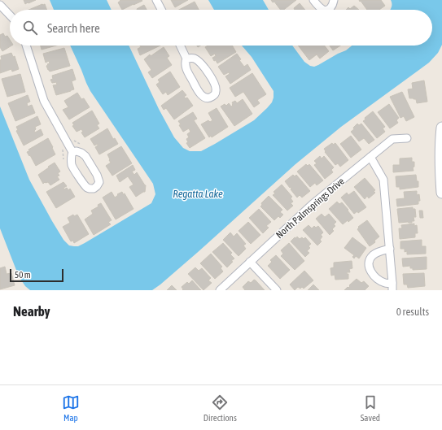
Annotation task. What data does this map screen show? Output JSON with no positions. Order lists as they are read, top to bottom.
{
  "streets": {
    "street": ["North Palmsprings Drive"]
  },
  "water": ["Regatta Lake"],
  "scale_bar": "50 m",
  "page": {
    "search": "Search here",
    "scale": "50 m",
    "heading": ["Nearby", "0 results"],
    "nav": ["Map", "Directions", "Saved"]
  }
}
